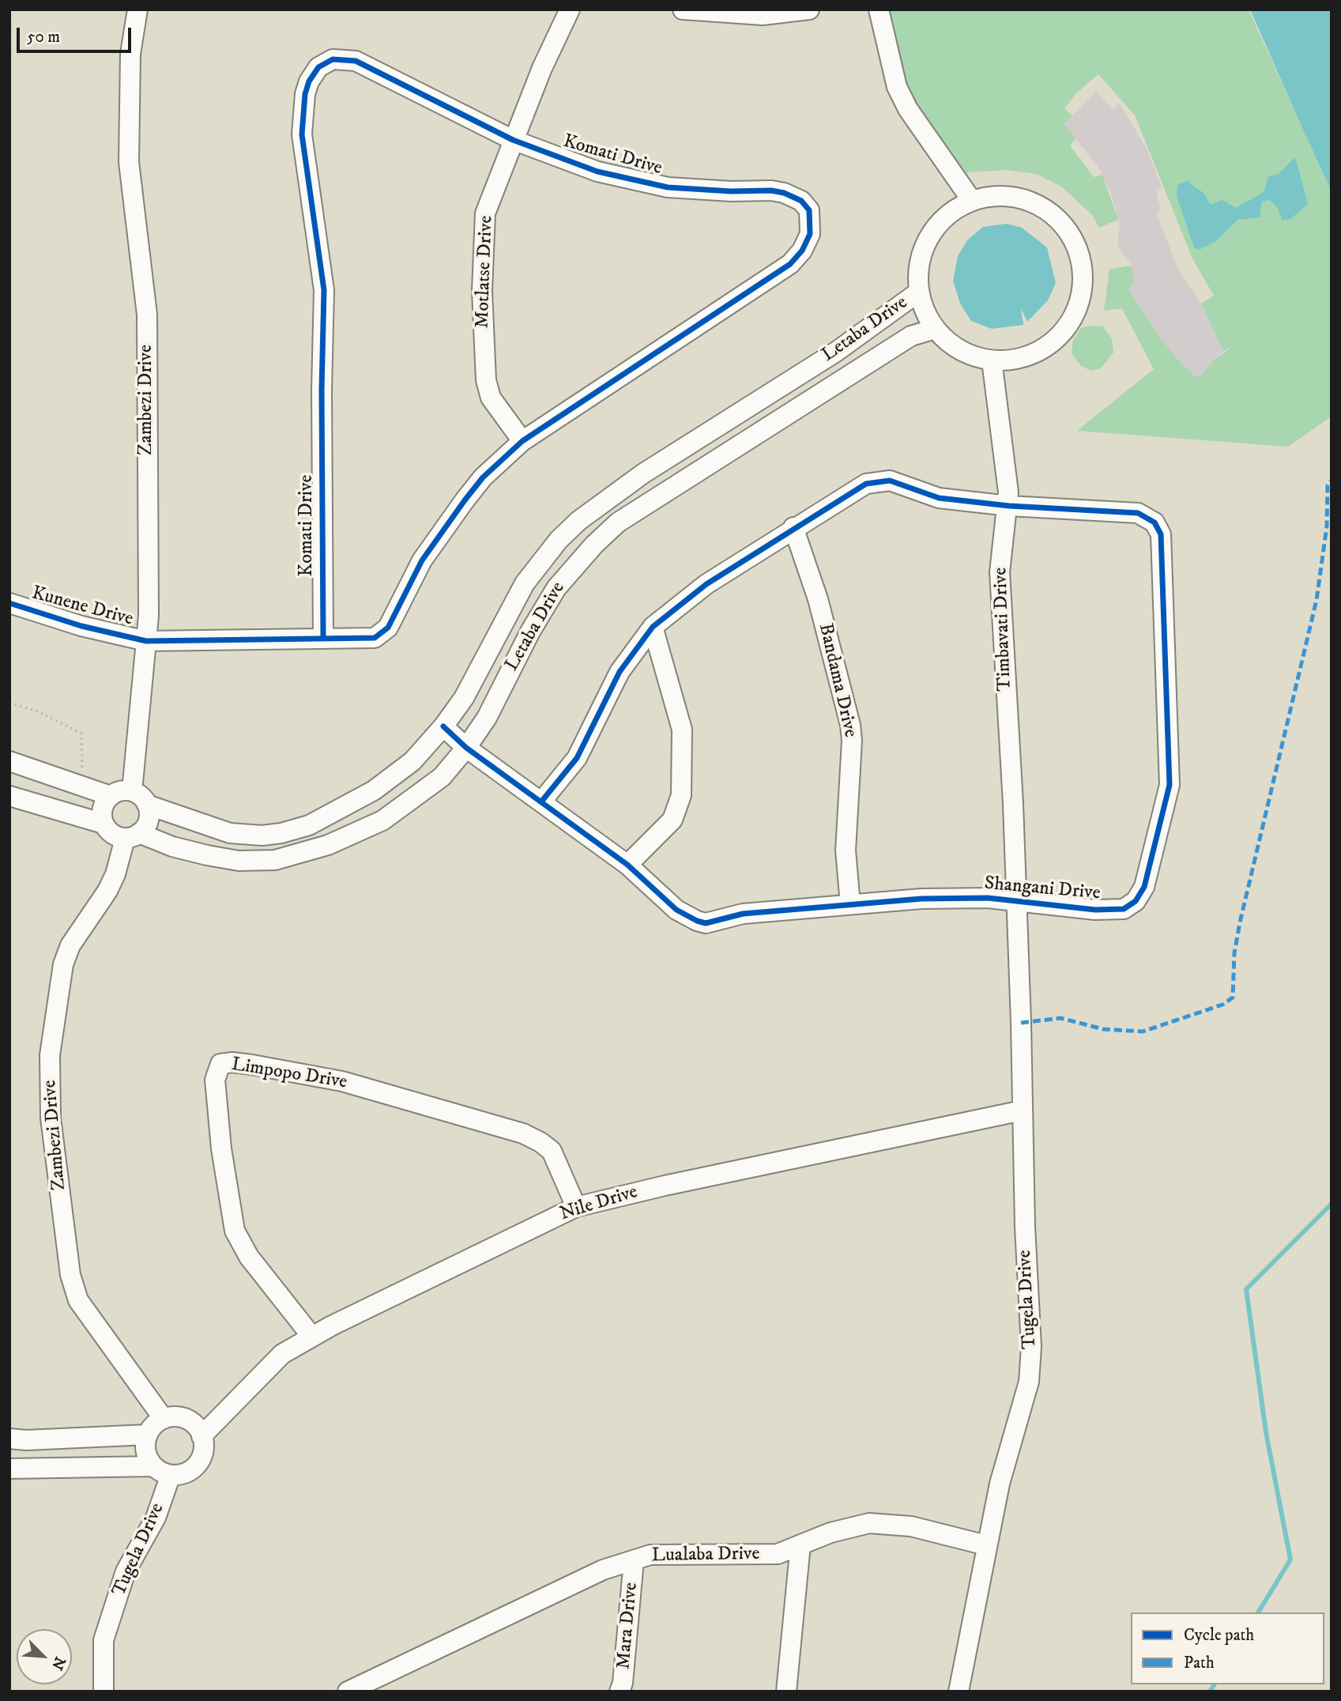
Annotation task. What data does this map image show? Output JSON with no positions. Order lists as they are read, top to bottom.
{
  "streets": {
    "street": [
      "Komati Drive",
      "Motlatse Drive",
      "Letaba Drive",
      "Zambezi Drive",
      "Kunene Drive",
      "Timbavati Drive",
      "Bandama Drive",
      "Shangani Drive",
      "Limpopo Drive",
      "Nile Drive",
      "Tugela Drive",
      "Lualaba Drive",
      "Mara Drive"
    ]
  },
  "crossings": [
    ["Komati Drive", "Motlatse Drive"],
    ["Komati Drive", "Zambezi Drive"],
    ["Komati Drive", "Kunene Drive"],
    ["Letaba Drive", "Zambezi Drive"],
    ["Letaba Drive", "Timbavati Drive"],
    ["Letaba Drive", "Shangani Drive"],
    ["Zambezi Drive", "Kunene Drive"],
    ["Zambezi Drive", "Nile Drive"],
    ["Zambezi Drive", "Tugela Drive"],
    ["Timbavati Drive", "Shangani Drive"],
    ["Timbavati Drive", "Tugela Drive"],
    ["Bandama Drive", "Shangani Drive"],
    ["Shangani Drive", "Tugela Drive"],
    ["Limpopo Drive", "Nile Drive"],
    ["Nile Drive", "Tugela Drive"],
    ["Tugela Drive", "Lualaba Drive"],
    ["Lualaba Drive", "Mara Drive"]
  ],
  "legend": ["Cycle path", "Path"],
  "scale_bar": "50 m",
  "north": "bottom right"
}
